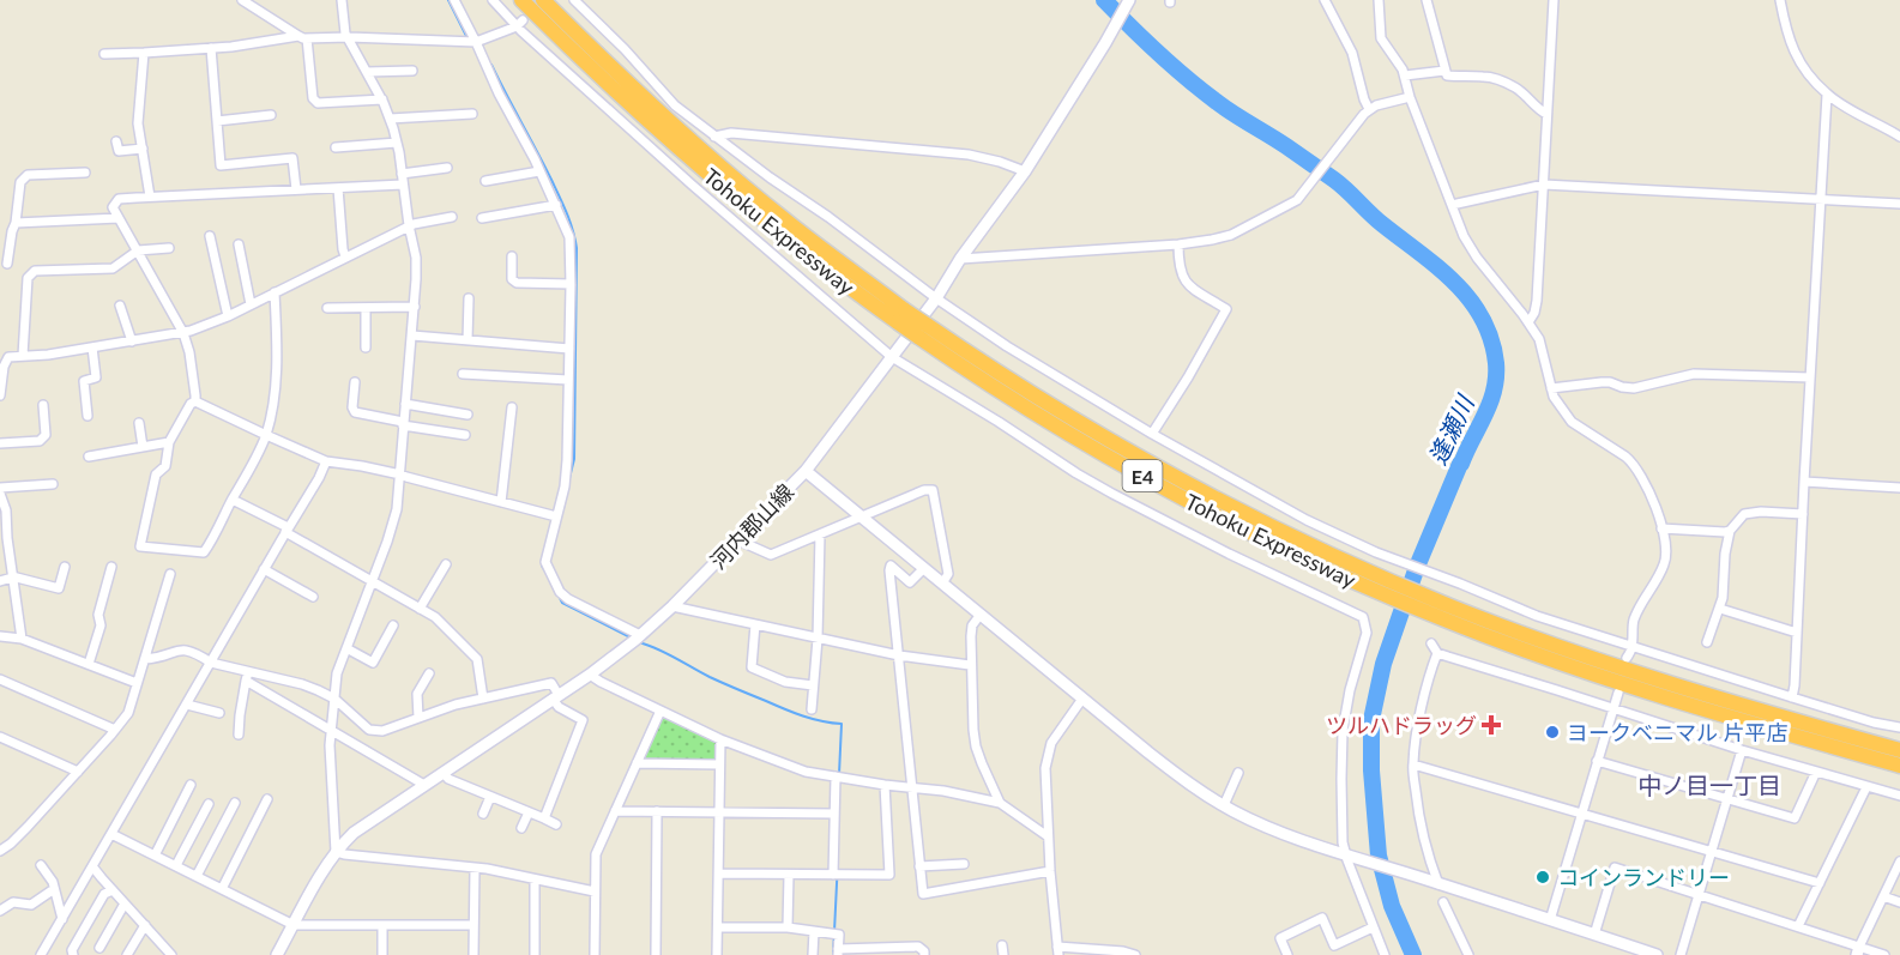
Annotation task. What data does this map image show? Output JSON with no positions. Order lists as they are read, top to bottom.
{
  "streets": {
    "highway": ["Tohoku Expressway", "E4"],
    "main road": ["河内郡山線"]
  },
  "districts": ["中ノ目一丁目"],
  "water": ["逢瀬川"],
  "places": {
    "health": ["ツルハドラッグ"],
    "other": ["ヨークベニマル 片平店", "コインランドリー"]
  }
}
